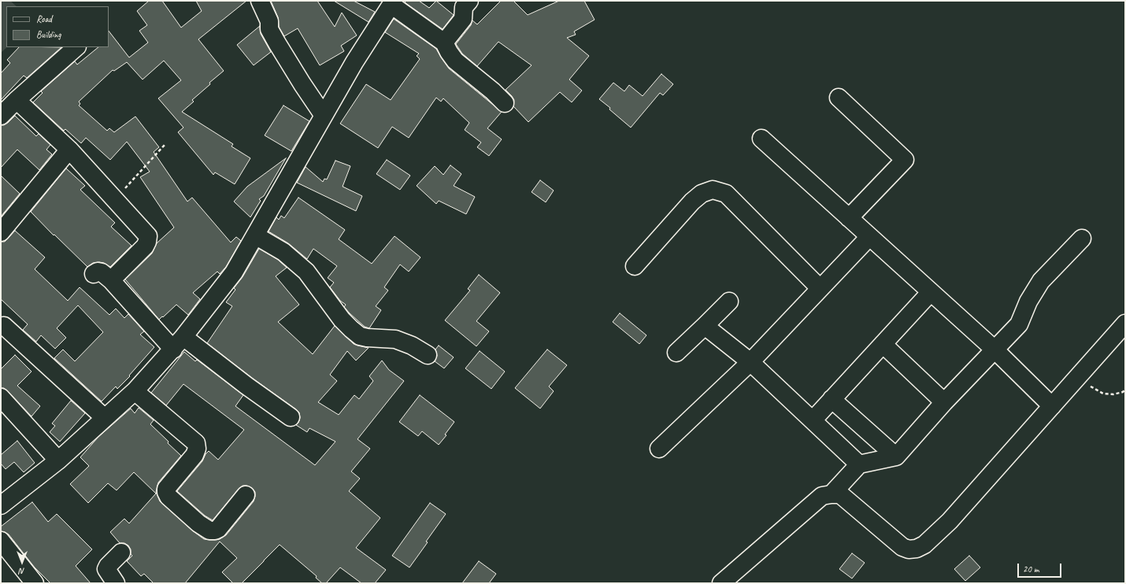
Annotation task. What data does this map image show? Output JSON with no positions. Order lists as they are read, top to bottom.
{
  "legend": ["Road", "Building"],
  "scale_bar": "20 m",
  "north": "bottom"
}
